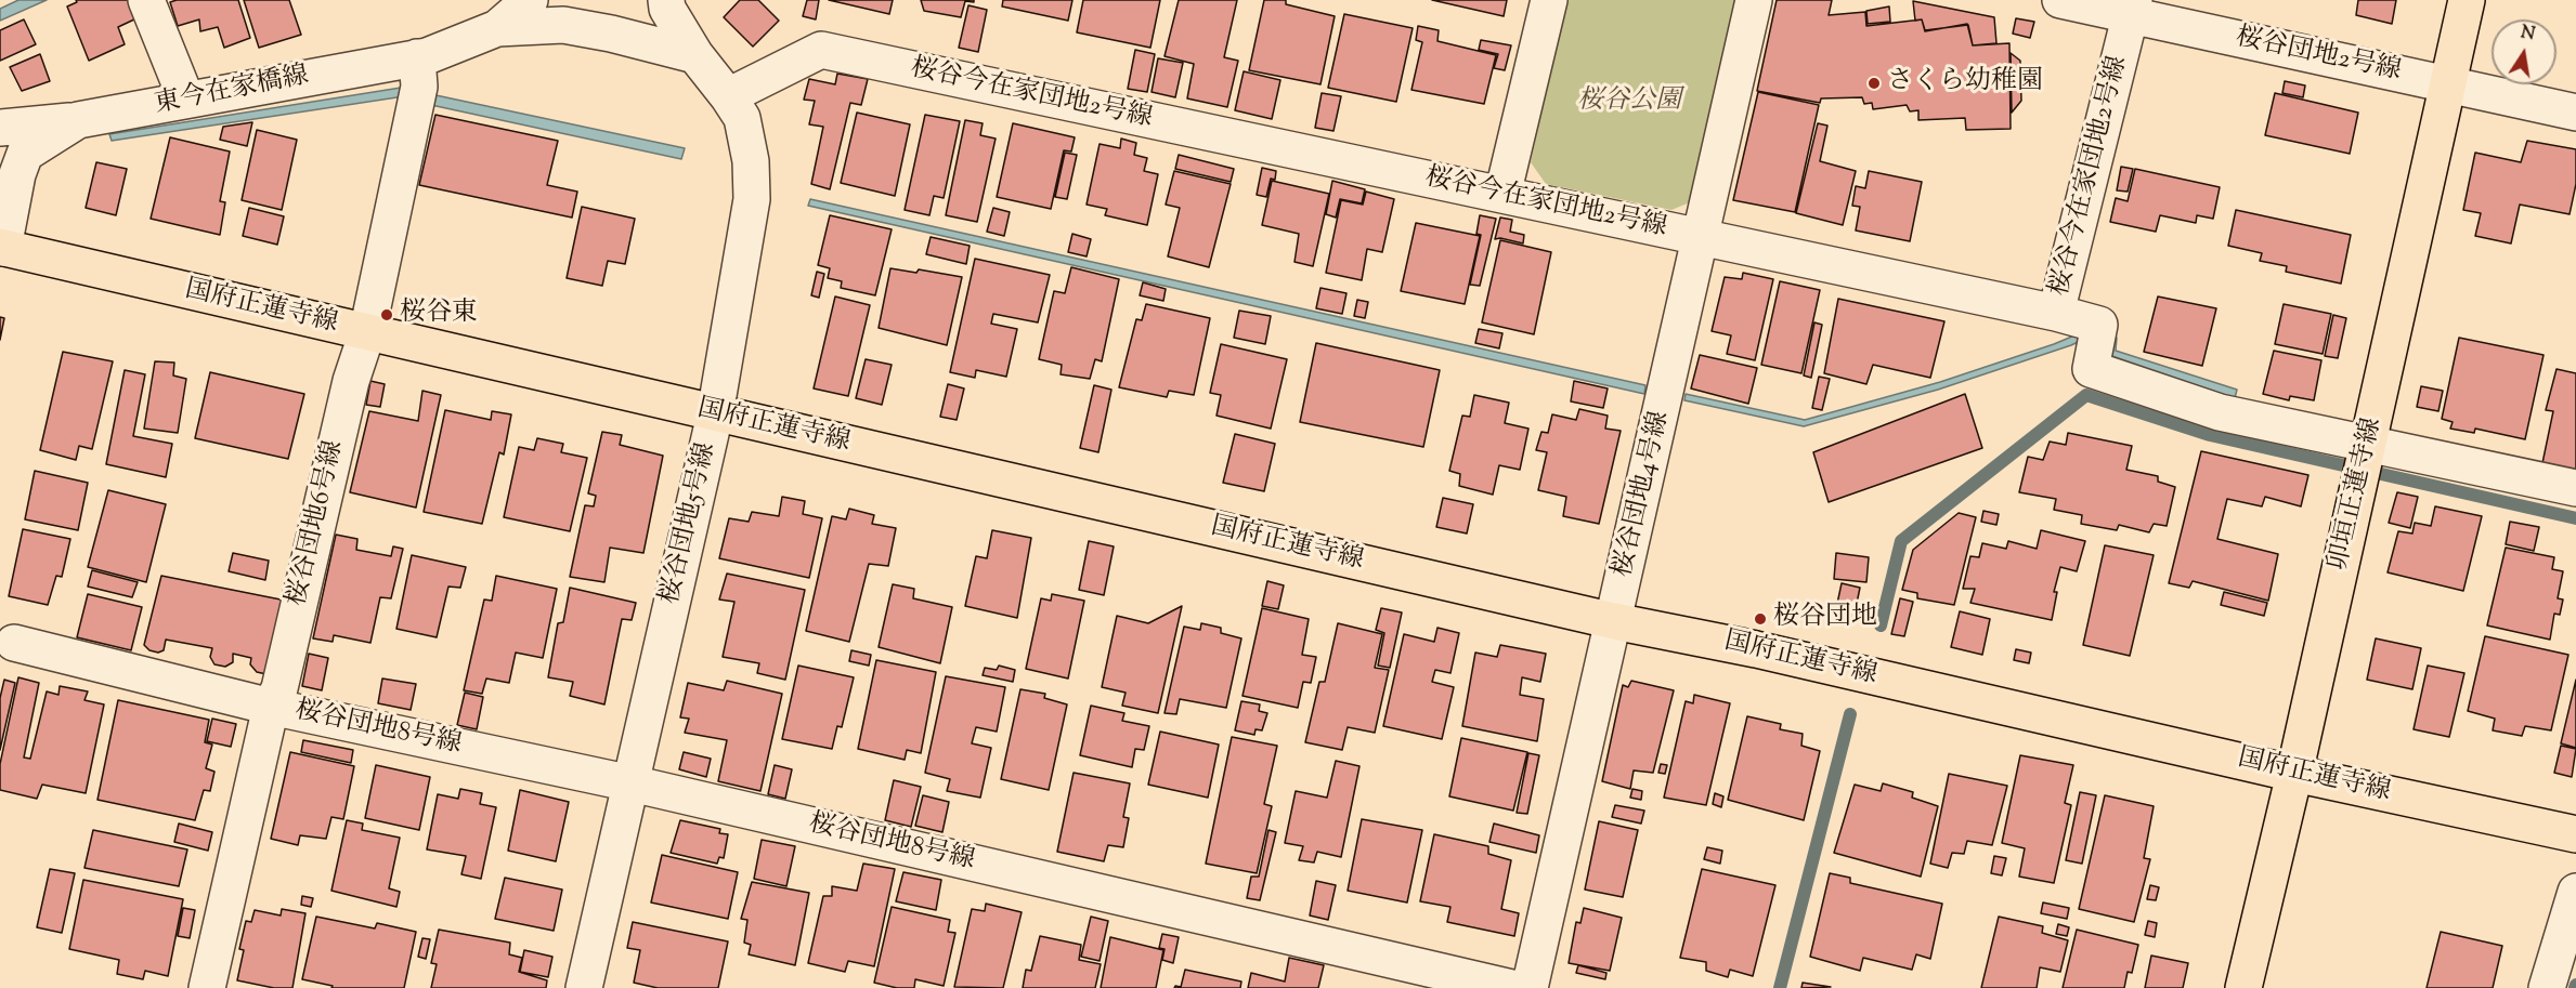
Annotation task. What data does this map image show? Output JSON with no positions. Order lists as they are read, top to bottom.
{
  "streets": {
    "main road": ["国府正蓮寺線", "卯垣正蓮寺線"],
    "street": [
      "桜谷団地2号線",
      "東今在家橋線",
      "桜谷今在家団地2号線",
      "桜谷団地4号線",
      "桜谷団地6号線",
      "桜谷団地5号線",
      "桜谷団地8号線"
    ]
  },
  "crossings": [
    ["桜谷団地2号線", "桜谷今在家団地2号線"],
    ["桜谷団地2号線", "卯垣正蓮寺線"],
    ["東今在家橋線", "国府正蓮寺線"],
    ["東今在家橋線", "桜谷団地6号線"],
    ["桜谷今在家団地2号線", "桜谷団地4号線"],
    ["桜谷今在家団地2号線", "桜谷団地5号線"],
    ["国府正蓮寺線", "桜谷団地4号線"],
    ["国府正蓮寺線", "卯垣正蓮寺線"],
    ["国府正蓮寺線", "桜谷団地6号線"],
    ["国府正蓮寺線", "桜谷団地5号線"],
    ["桜谷団地6号線", "桜谷団地8号線"],
    ["桜谷団地5号線", "桜谷団地8号線"]
  ],
  "parks": ["桜谷公園"],
  "places": ["さくら幼稚園", "桜谷東", "桜谷団地"],
  "north": "top"
}
